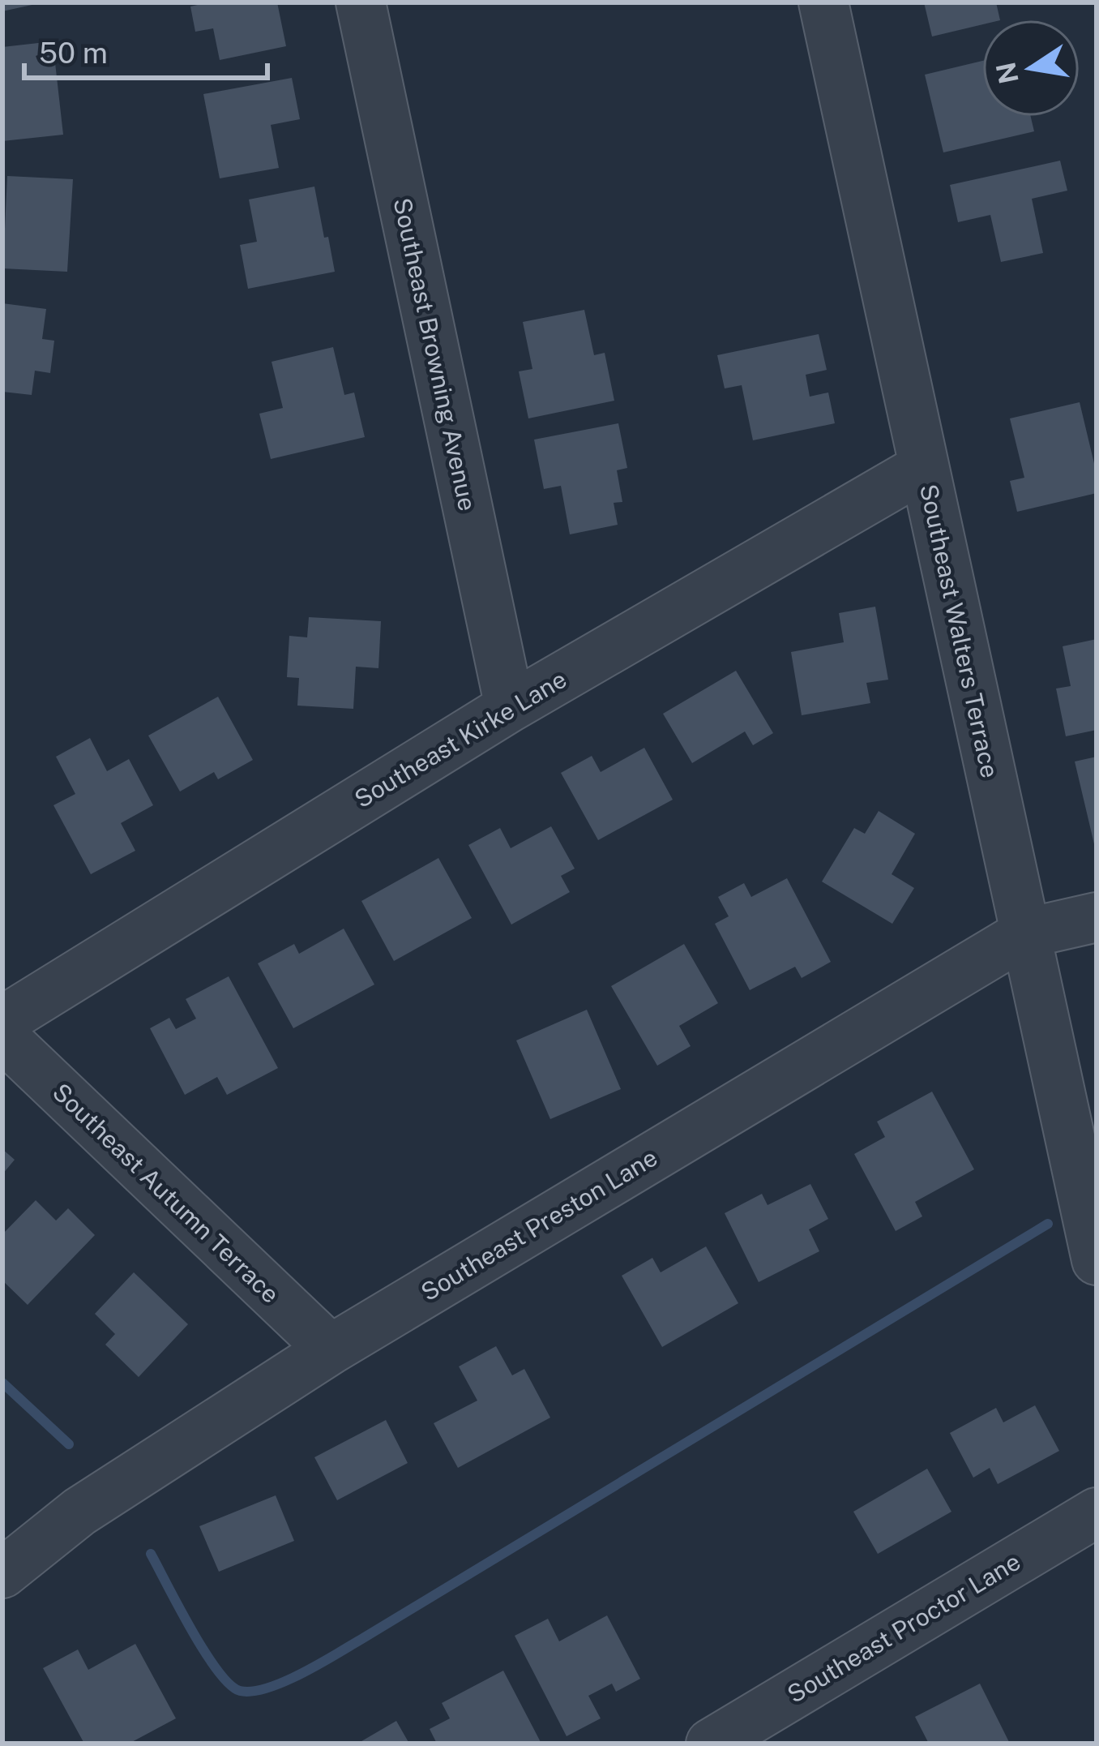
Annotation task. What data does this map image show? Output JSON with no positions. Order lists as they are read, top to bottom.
{
  "streets": {
    "street": [
      "Southeast Browning Avenue",
      "Southeast Walters Terrace",
      "Southeast Kirke Lane",
      "Southeast Autumn Terrace",
      "Southeast Preston Lane",
      "Southeast Proctor Lane"
    ]
  },
  "crossings": [
    ["Southeast Browning Avenue", "Southeast Kirke Lane"],
    ["Southeast Walters Terrace", "Southeast Kirke Lane"],
    ["Southeast Walters Terrace", "Southeast Preston Lane"],
    ["Southeast Autumn Terrace", "Southeast Preston Lane"]
  ],
  "scale_bar": "50 m",
  "north": "left"
}
